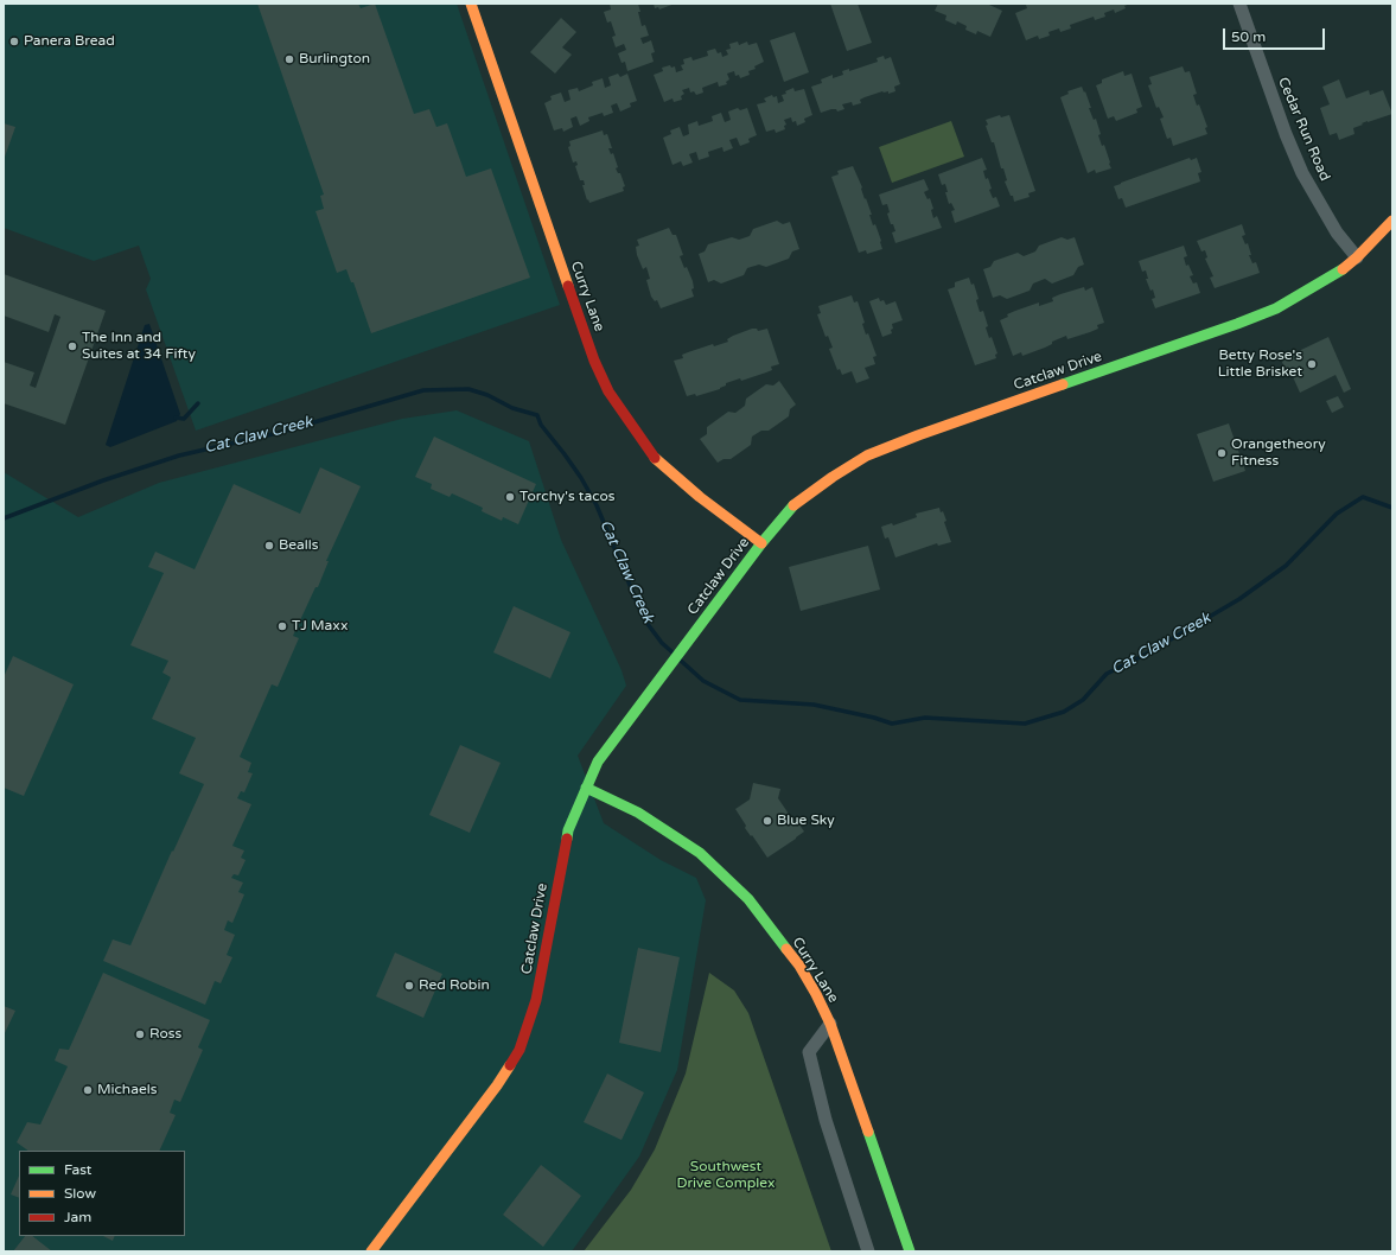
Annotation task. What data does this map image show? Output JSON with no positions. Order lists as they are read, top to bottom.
{
  "streets": {
    "street": ["Cedar Run Road", "Curry Lane", "Catclaw Drive"]
  },
  "crossings": [
    ["Cedar Run Road", "Catclaw Drive"],
    ["Curry Lane", "Catclaw Drive"]
  ],
  "water": ["Cat Claw Creek"],
  "parks": ["Southwest Drive Complex"],
  "places": [
    "Panera Bread",
    "Burlington",
    "The Inn and Suites at 34 Fifty",
    "Betty Rose's Little Brisket",
    "Orangetheory Fitness",
    "Torchy's tacos",
    "Bealls",
    "TJ Maxx",
    "Blue Sky",
    "Red Robin",
    "Ross",
    "Michaels"
  ],
  "legend": ["Fast", "Slow", "Jam"],
  "scale_bar": "50 m"
}
